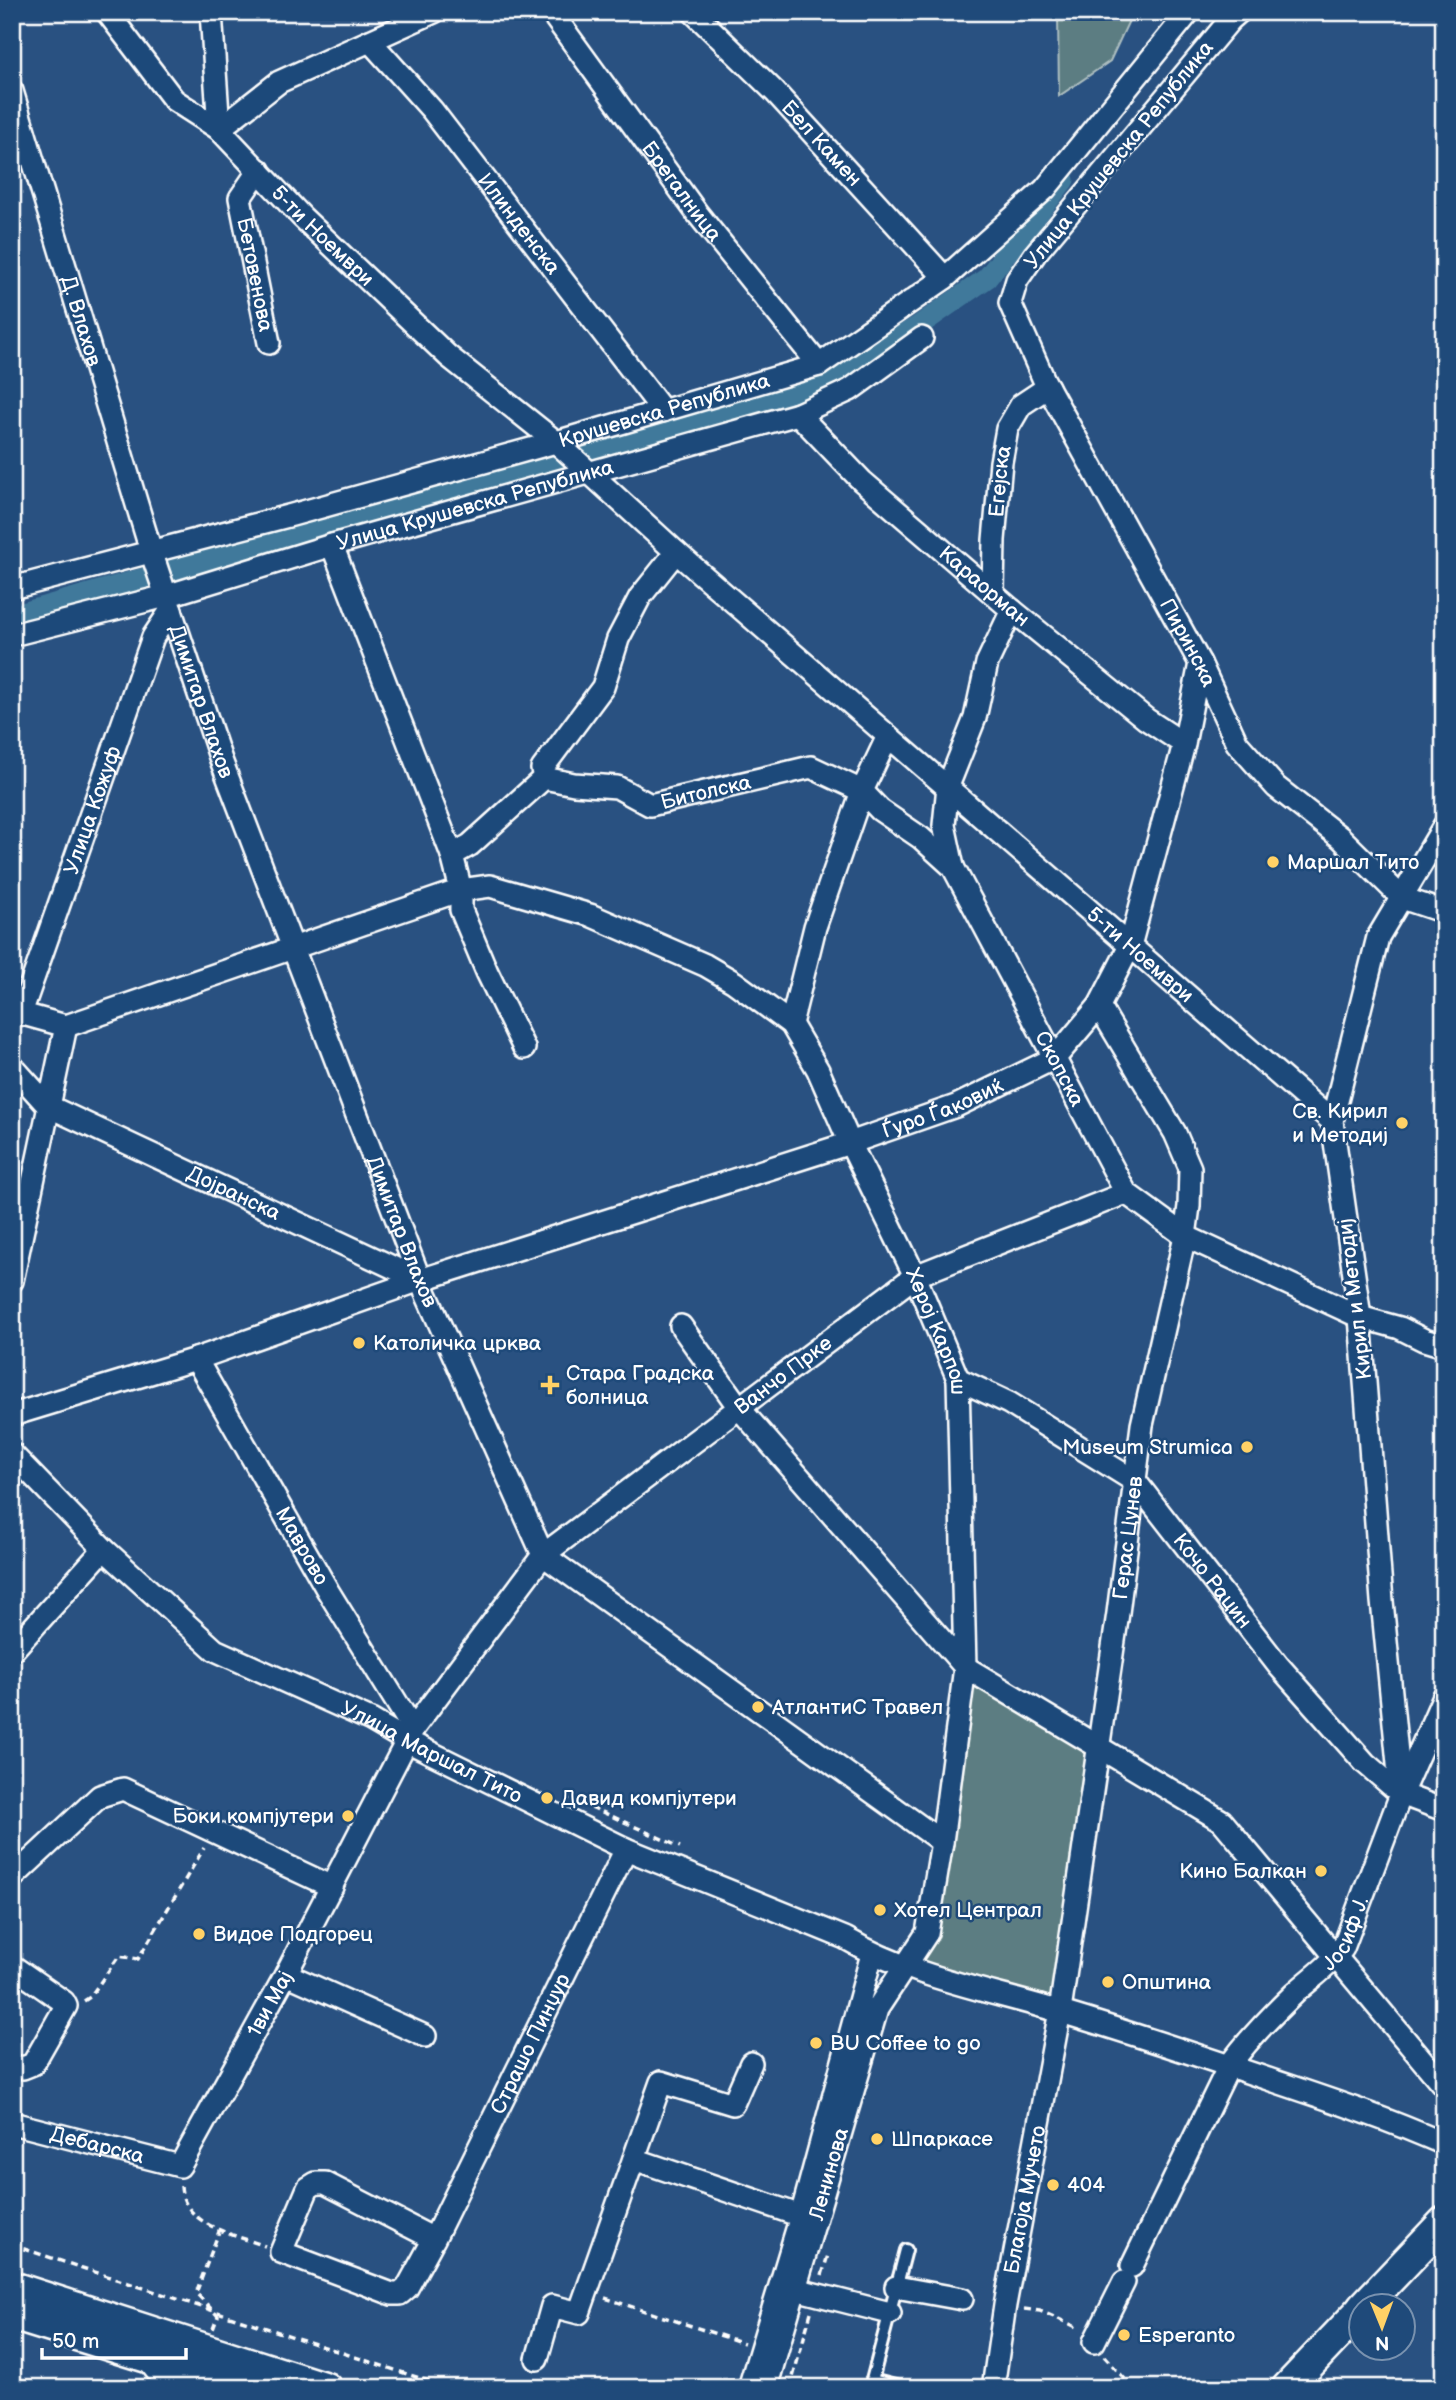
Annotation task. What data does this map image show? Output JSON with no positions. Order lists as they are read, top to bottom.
{
  "streets": {
    "street": [
      "Бел Камен",
      "Улица Крушевска Република",
      "Брегалница",
      "Илинденска",
      "5-ти Ноември",
      "Бетовенова",
      "Д. Влахов",
      "Крушевска Република",
      "Егејска",
      "Караорман",
      "Пиринска",
      "Димитар Влахов",
      "Битолска",
      "Улица Кожуф",
      "Скопска",
      "Ѓуро Ѓаковиќ",
      "Дојранска",
      "Кирил и Методиј",
      "Херој Карпош",
      "Ванчо Прке",
      "Герас Цунев",
      "Маврово",
      "Кочо Рацин",
      "Улица Маршал Тито",
      "Јосиф Ј.",
      "1ви Мај",
      "Страшо Пинџур",
      "Дебарска",
      "Ленинова",
      "Благоја Мучето"
    ]
  },
  "crossings": [
    ["Бел Камен", "Крушевска Република"],
    ["Улица Крушевска Република", "5-ти Ноември"],
    ["Улица Крушевска Република", "Д. Влахов"],
    ["Улица Крушевска Република", "Караорман"],
    ["Улица Крушевска Република", "Пиринска"],
    ["Улица Крушевска Република", "Димитар Влахов"],
    ["Улица Крушевска Република", "Улица Кожуф"],
    ["Брегалница", "Крушевска Република"],
    ["Илинденска", "Крушевска Република"],
    ["5-ти Ноември", "Бетовенова"],
    ["5-ти Ноември", "Крушевска Република"],
    ["5-ти Ноември", "Ѓуро Ѓаковиќ"],
    ["5-ти Ноември", "Кирил и Методиј"],
    ["Д. Влахов", "Крушевска Република"],
    ["Д. Влахов", "Димитар Влахов"],
    ["Д. Влахов", "Улица Кожуф"],
    ["Егејска", "Караорман"],
    ["Егејска", "Пиринска"],
    ["Караорман", "Ѓуро Ѓаковиќ"],
    ["Пиринска", "Ѓуро Ѓаковиќ"],
    ["Пиринска", "Кирил и Методиј"],
    ["Димитар Влахов", "Улица Кожуф"],
    ["Димитар Влахов", "Ѓуро Ѓаковиќ"],
    ["Димитар Влахов", "Дојранска"],
    ["Димитар Влахов", "Ванчо Прке"],
    ["Битолска", "Скопска"],
    ["Скопска", "Ѓуро Ѓаковиќ"],
    ["Скопска", "Кирил и Методиј"],
    ["Скопска", "Ванчо Прке"],
    ["Скопска", "Герас Цунев"],
    ["Ѓуро Ѓаковиќ", "Дојранска"],
    ["Ѓуро Ѓаковиќ", "Херој Карпош"],
    ["Ѓуро Ѓаковиќ", "Герас Цунев"],
    ["Ѓуро Ѓаковиќ", "Маврово"],
    ["Кирил и Методиј", "Кочо Рацин"],
    ["Кирил и Методиј", "Јосиф Ј."],
    ["Херој Карпош", "Ванчо Прке"],
    ["Херој Карпош", "Кочо Рацин"],
    ["Херој Карпош", "Ленинова"],
    ["Ванчо Прке", "Маврово"],
    ["Ванчо Прке", "Улица Маршал Тито"],
    ["Ванчо Прке", "1ви Мај"],
    ["Герас Цунев", "Кочо Рацин"],
    ["Герас Цунев", "Улица Маршал Тито"],
    ["Герас Цунев", "Благоја Мучето"],
    ["Маврово", "Улица Маршал Тито"],
    ["Маврово", "1ви Мај"],
    ["Кочо Рацин", "Јосиф Ј."],
    ["Улица Маршал Тито", "Јосиф Ј."],
    ["Улица Маршал Тито", "1ви Мај"],
    ["Улица Маршал Тито", "Страшо Пинџур"],
    ["Улица Маршал Тито", "Ленинова"],
    ["Улица Маршал Тито", "Благоја Мучето"],
    ["1ви Мај", "Дебарска"]
  ],
  "places": {
    "other": [
      "Маршал Тито",
      "Св. Кирил и Методиј",
      "Католичка црква",
      "Museum Strumica",
      "АтлантиС Травел",
      "Давид компјутери",
      "Боки компјутери",
      "Кино Балкан",
      "Хотел Централ",
      "Видое Подгорец",
      "Општина",
      "BU Coffee to go",
      "Шпаркасе",
      "404",
      "Esperanto"
    ],
    "health": ["Стара Градска болница"]
  },
  "scale_bar": "50 m",
  "north": "bottom"
}
